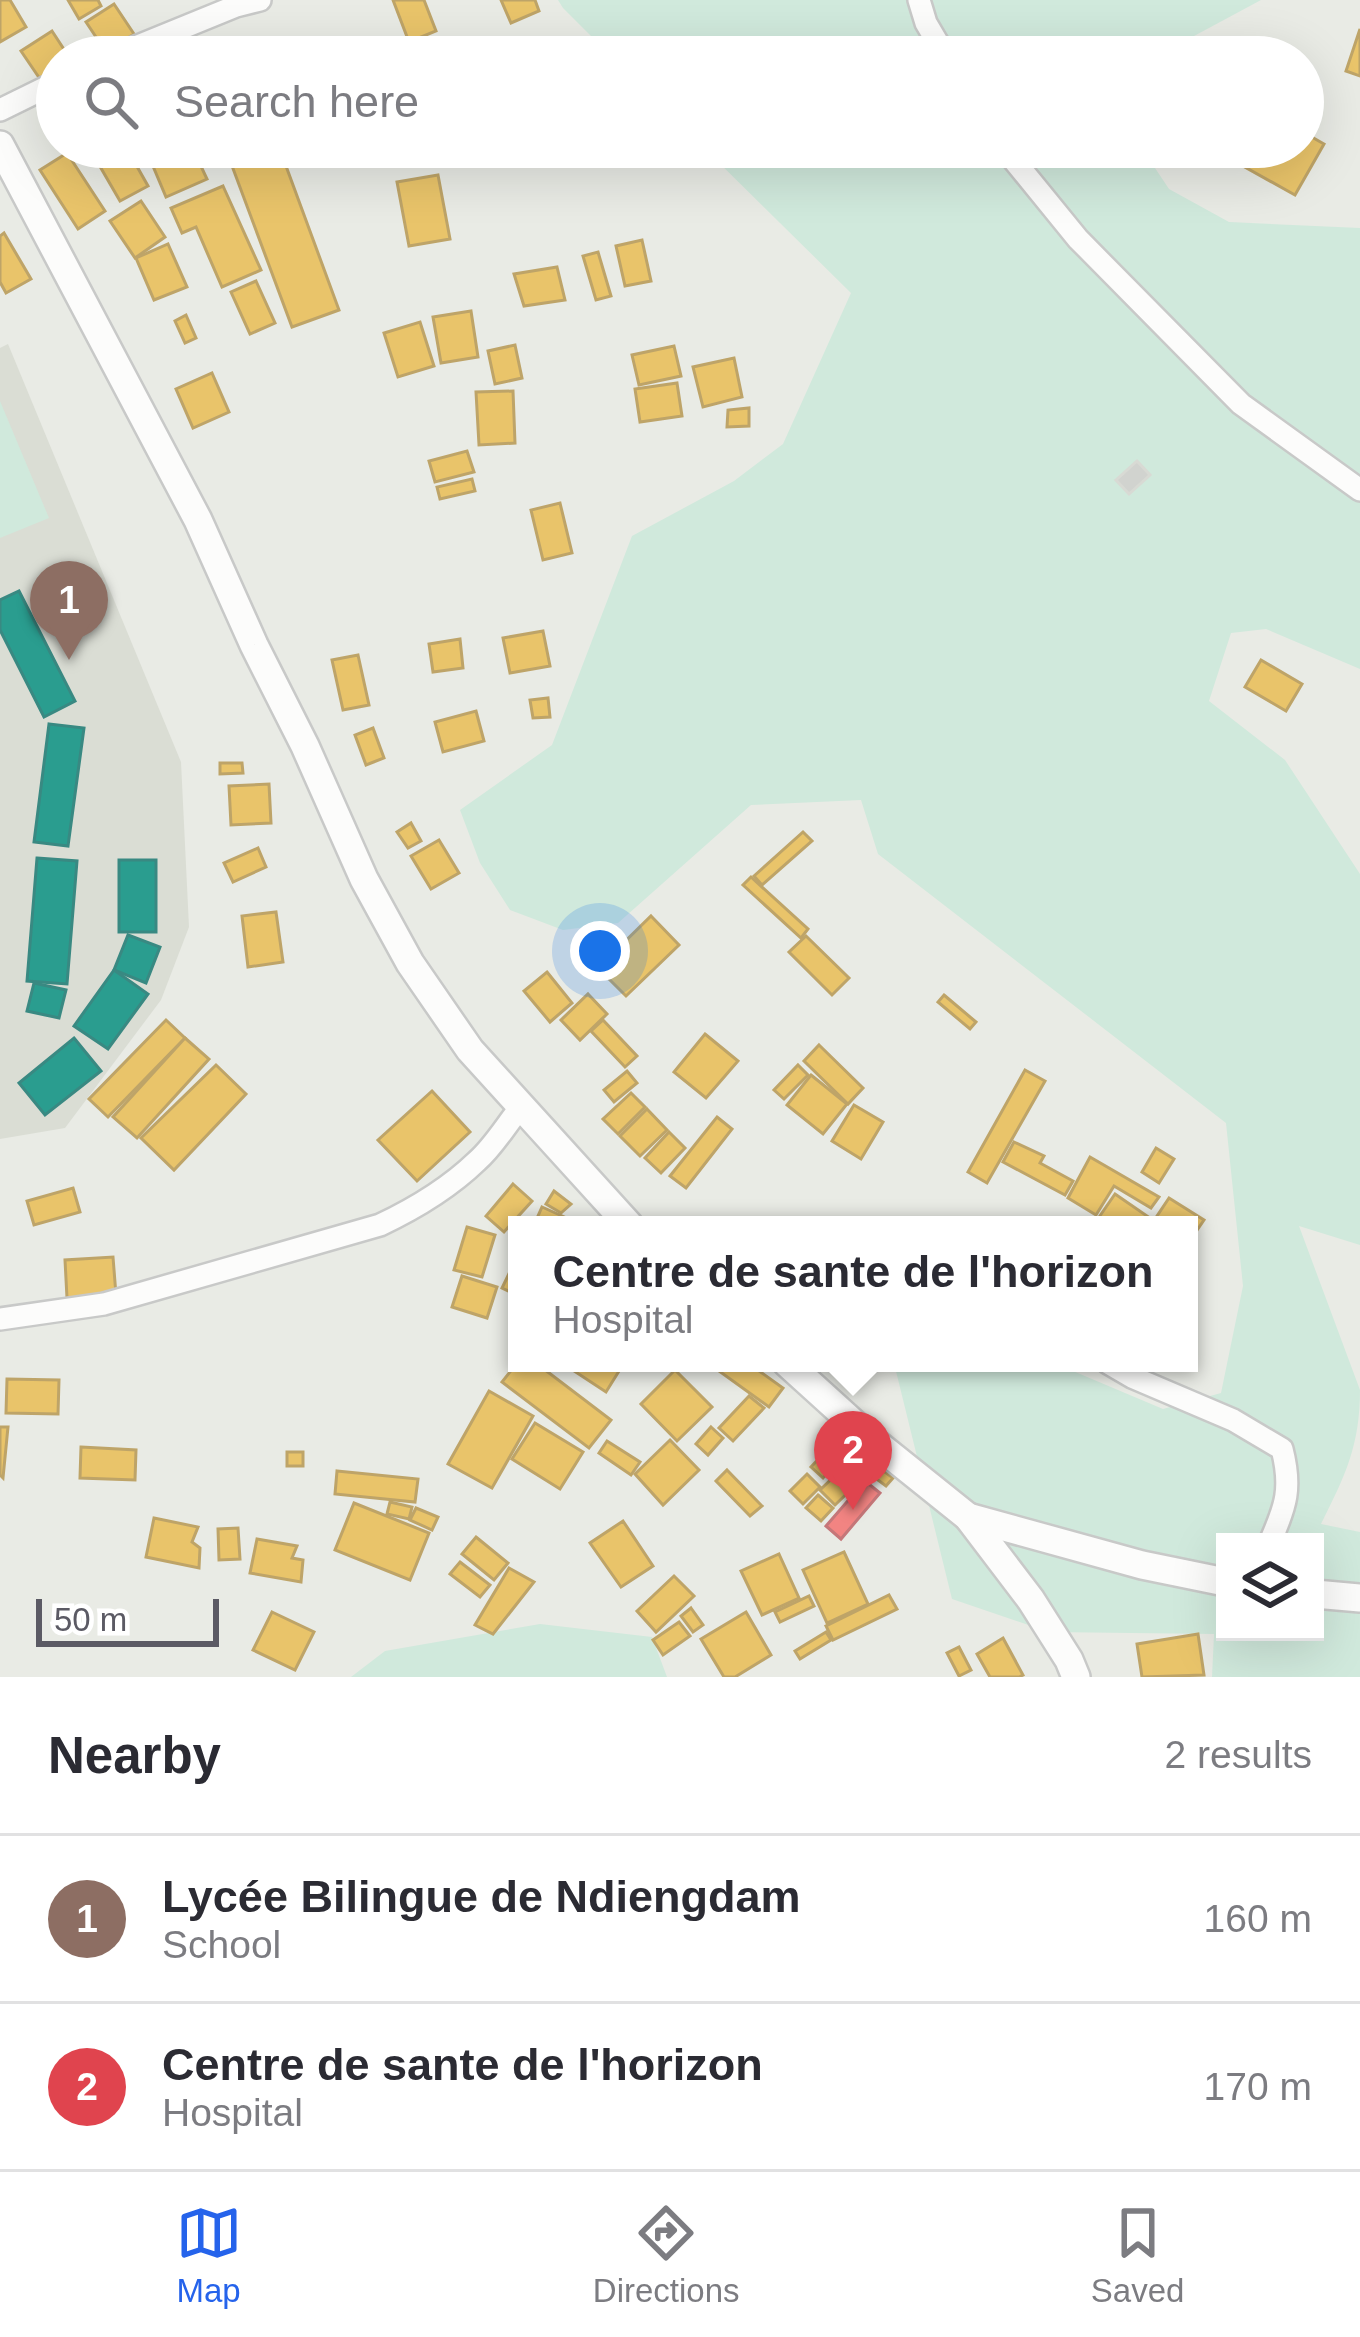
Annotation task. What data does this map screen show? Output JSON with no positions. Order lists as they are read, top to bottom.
{
  "scale_bar": "50 m",
  "page": {
    "search": "Search here",
    "pins": ["1", "2"],
    "popup": ["Centre de sante de l'horizon", "Hospital"],
    "scale": "50 m",
    "heading": ["Nearby", "2 results"],
    "list": [
      {
        "mark": "1",
        "name": "Lycée Bilingue de Ndiengdam",
        "note": "School",
        "value": "160 m"
      },
      {
        "mark": "2",
        "name": "Centre de sante de l'horizon",
        "note": "Hospital",
        "value": "170 m"
      }
    ],
    "nav": ["Map", "Directions", "Saved"]
  }
}
